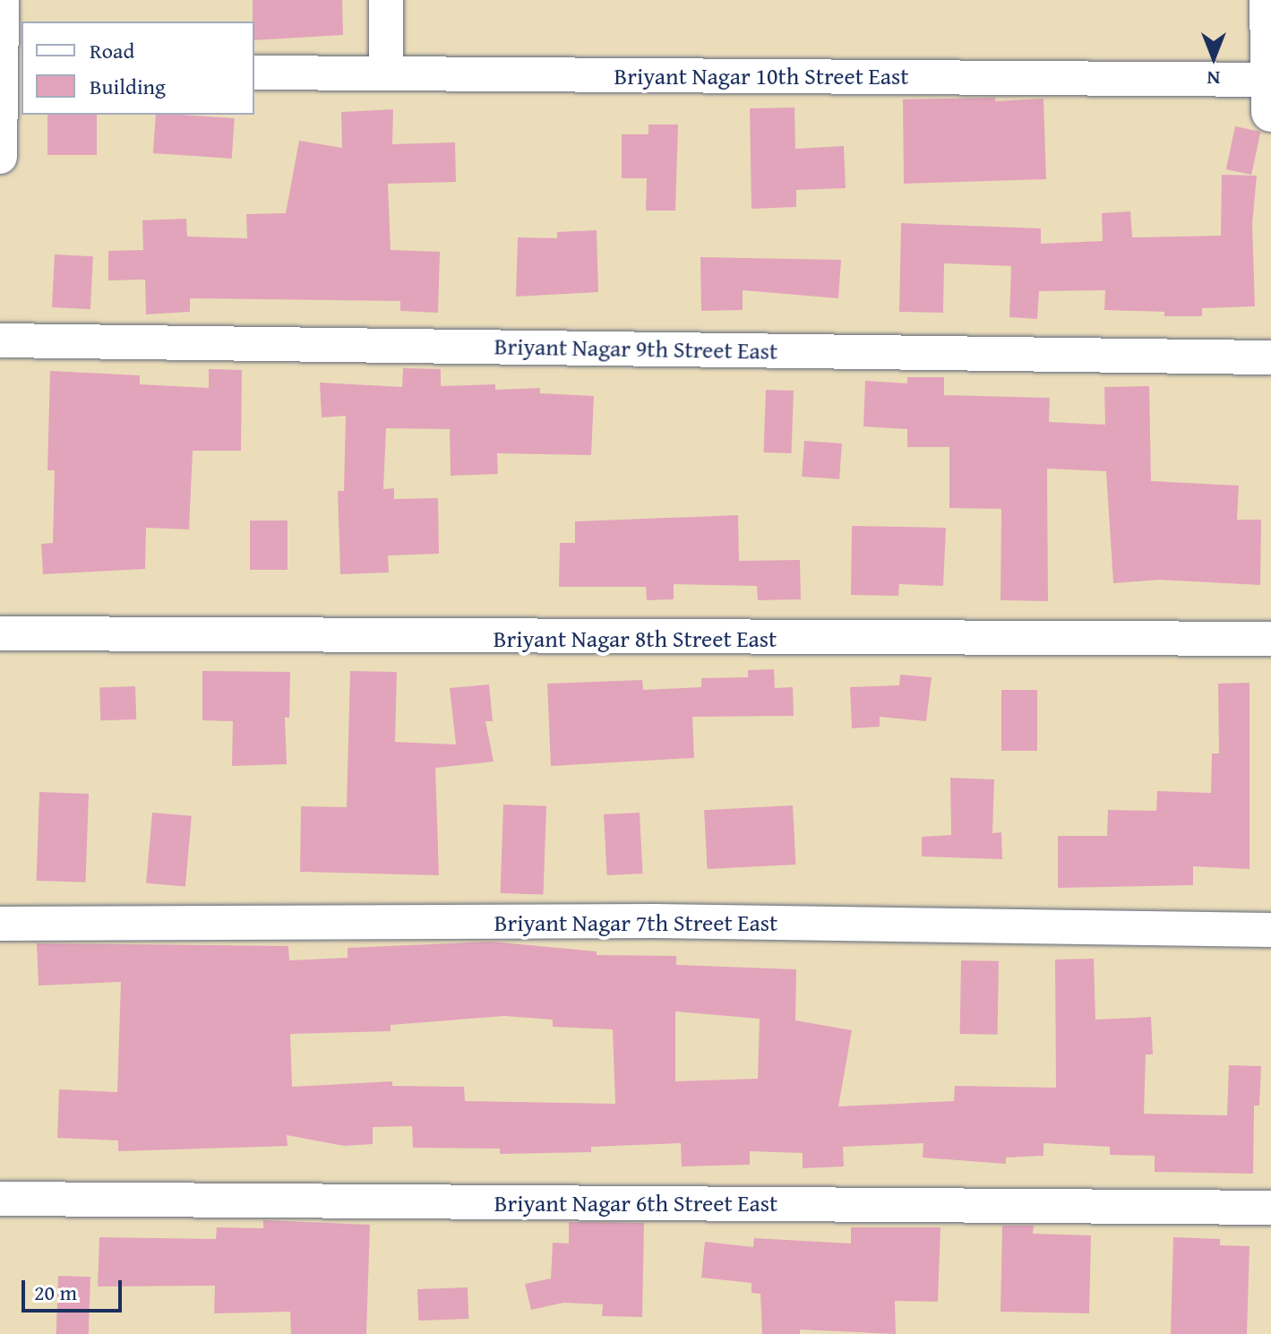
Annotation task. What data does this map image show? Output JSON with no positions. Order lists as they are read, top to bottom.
{
  "streets": {
    "street": [
      "Briyant Nagar 10th Street East",
      "Briyant Nagar 9th Street East",
      "Briyant Nagar 8th Street East",
      "Briyant Nagar 7th Street East",
      "Briyant Nagar 6th Street East"
    ]
  },
  "legend": ["Road", "Building"],
  "scale_bar": "20 m",
  "north": "bottom"
}
